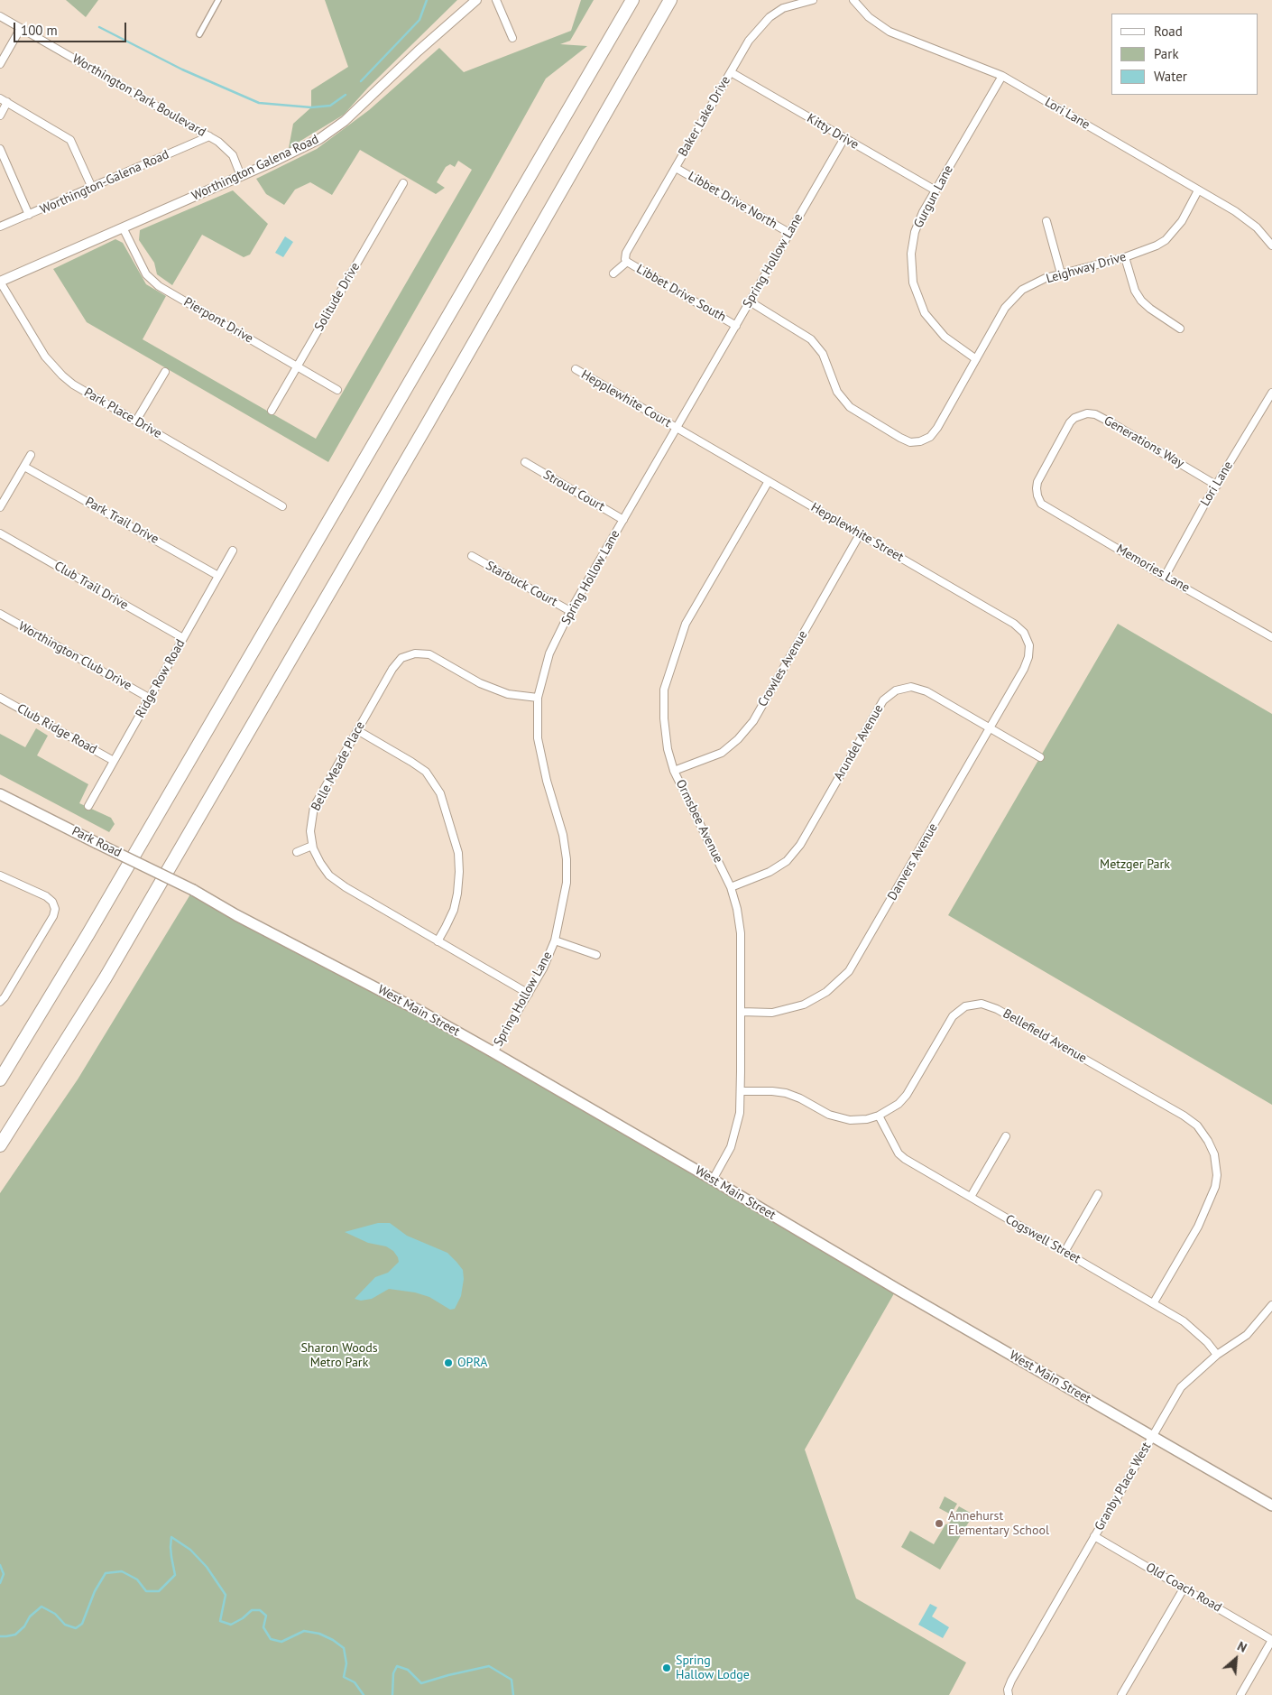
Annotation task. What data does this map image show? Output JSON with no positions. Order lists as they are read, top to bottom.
{
  "streets": {
    "main road": ["Park Road", "West Main Street"],
    "street": [
      "Worthington Park Boulevard",
      "Lori Lane",
      "Baker Lake Drive",
      "Kitty Drive",
      "Worthington Galena Road",
      "Worthington-Galena Road",
      "Gurgun Lane",
      "Libbet Drive North",
      "Spring Hollow Lane",
      "Leighway Drive",
      "Libbet Drive South",
      "Solitude Drive",
      "Pierpont Drive",
      "Hepplewhite Court",
      "Park Place Drive",
      "Generations Way",
      "Stroud Court",
      "Park Trail Drive",
      "Hepplewhite Street",
      "Memories Lane",
      "Starbuck Court",
      "Club Trail Drive",
      "Worthington Club Drive",
      "Crowles Avenue",
      "Ridge Row Road",
      "Club Ridge Road",
      "Arundel Avenue",
      "Belle Meade Place",
      "Ormsbee Avenue",
      "Danvers Avenue",
      "Bellefield Avenue",
      "Cogswell Street",
      "Granby Place West",
      "Old Coach Road"
    ]
  },
  "crossings": [
    ["Worthington Park Boulevard", "Worthington Galena Road"],
    ["Worthington Park Boulevard", "Worthington-Galena Road"],
    ["Lori Lane", "Gurgun Lane"],
    ["Lori Lane", "Leighway Drive"],
    ["Lori Lane", "Generations Way"],
    ["Lori Lane", "Memories Lane"],
    ["Baker Lake Drive", "Kitty Drive"],
    ["Baker Lake Drive", "Libbet Drive North"],
    ["Baker Lake Drive", "Libbet Drive South"],
    ["Kitty Drive", "Gurgun Lane"],
    ["Kitty Drive", "Spring Hollow Lane"],
    ["Worthington Galena Road", "Pierpont Drive"],
    ["Worthington Galena Road", "Park Place Drive"],
    ["Gurgun Lane", "Leighway Drive"],
    ["Libbet Drive North", "Spring Hollow Lane"],
    ["Spring Hollow Lane", "Leighway Drive"],
    ["Spring Hollow Lane", "Libbet Drive South"],
    ["Spring Hollow Lane", "Hepplewhite Court"],
    ["Spring Hollow Lane", "Stroud Court"],
    ["Spring Hollow Lane", "Hepplewhite Street"],
    ["Spring Hollow Lane", "Starbuck Court"],
    ["Spring Hollow Lane", "Belle Meade Place"],
    ["Spring Hollow Lane", "West Main Street"],
    ["Solitude Drive", "Pierpont Drive"],
    ["Hepplewhite Court", "Hepplewhite Street"],
    ["Generations Way", "Memories Lane"],
    ["Park Trail Drive", "Ridge Row Road"],
    ["Hepplewhite Street", "Crowles Avenue"],
    ["Hepplewhite Street", "Ormsbee Avenue"],
    ["Hepplewhite Street", "Danvers Avenue"],
    ["Club Trail Drive", "Ridge Row Road"],
    ["Worthington Club Drive", "Ridge Row Road"],
    ["Crowles Avenue", "Ormsbee Avenue"],
    ["Ridge Row Road", "Club Ridge Road"],
    ["Arundel Avenue", "Ormsbee Avenue"],
    ["Arundel Avenue", "Danvers Avenue"],
    ["Ormsbee Avenue", "Danvers Avenue"],
    ["Ormsbee Avenue", "West Main Street"],
    ["Ormsbee Avenue", "Bellefield Avenue"],
    ["Park Road", "West Main Street"],
    ["West Main Street", "Granby Place West"],
    ["Bellefield Avenue", "Cogswell Street"],
    ["Cogswell Street", "Granby Place West"],
    ["Granby Place West", "Old Coach Road"]
  ],
  "parks": ["Metzger Park", "Sharon Woods Metro Park"],
  "places": ["OPRA", "Annehurst Elementary School", "Spring Hallow Lodge"],
  "legend": ["Road", "Park", "Water"],
  "scale_bar": "100 m",
  "north": "top right"
}
